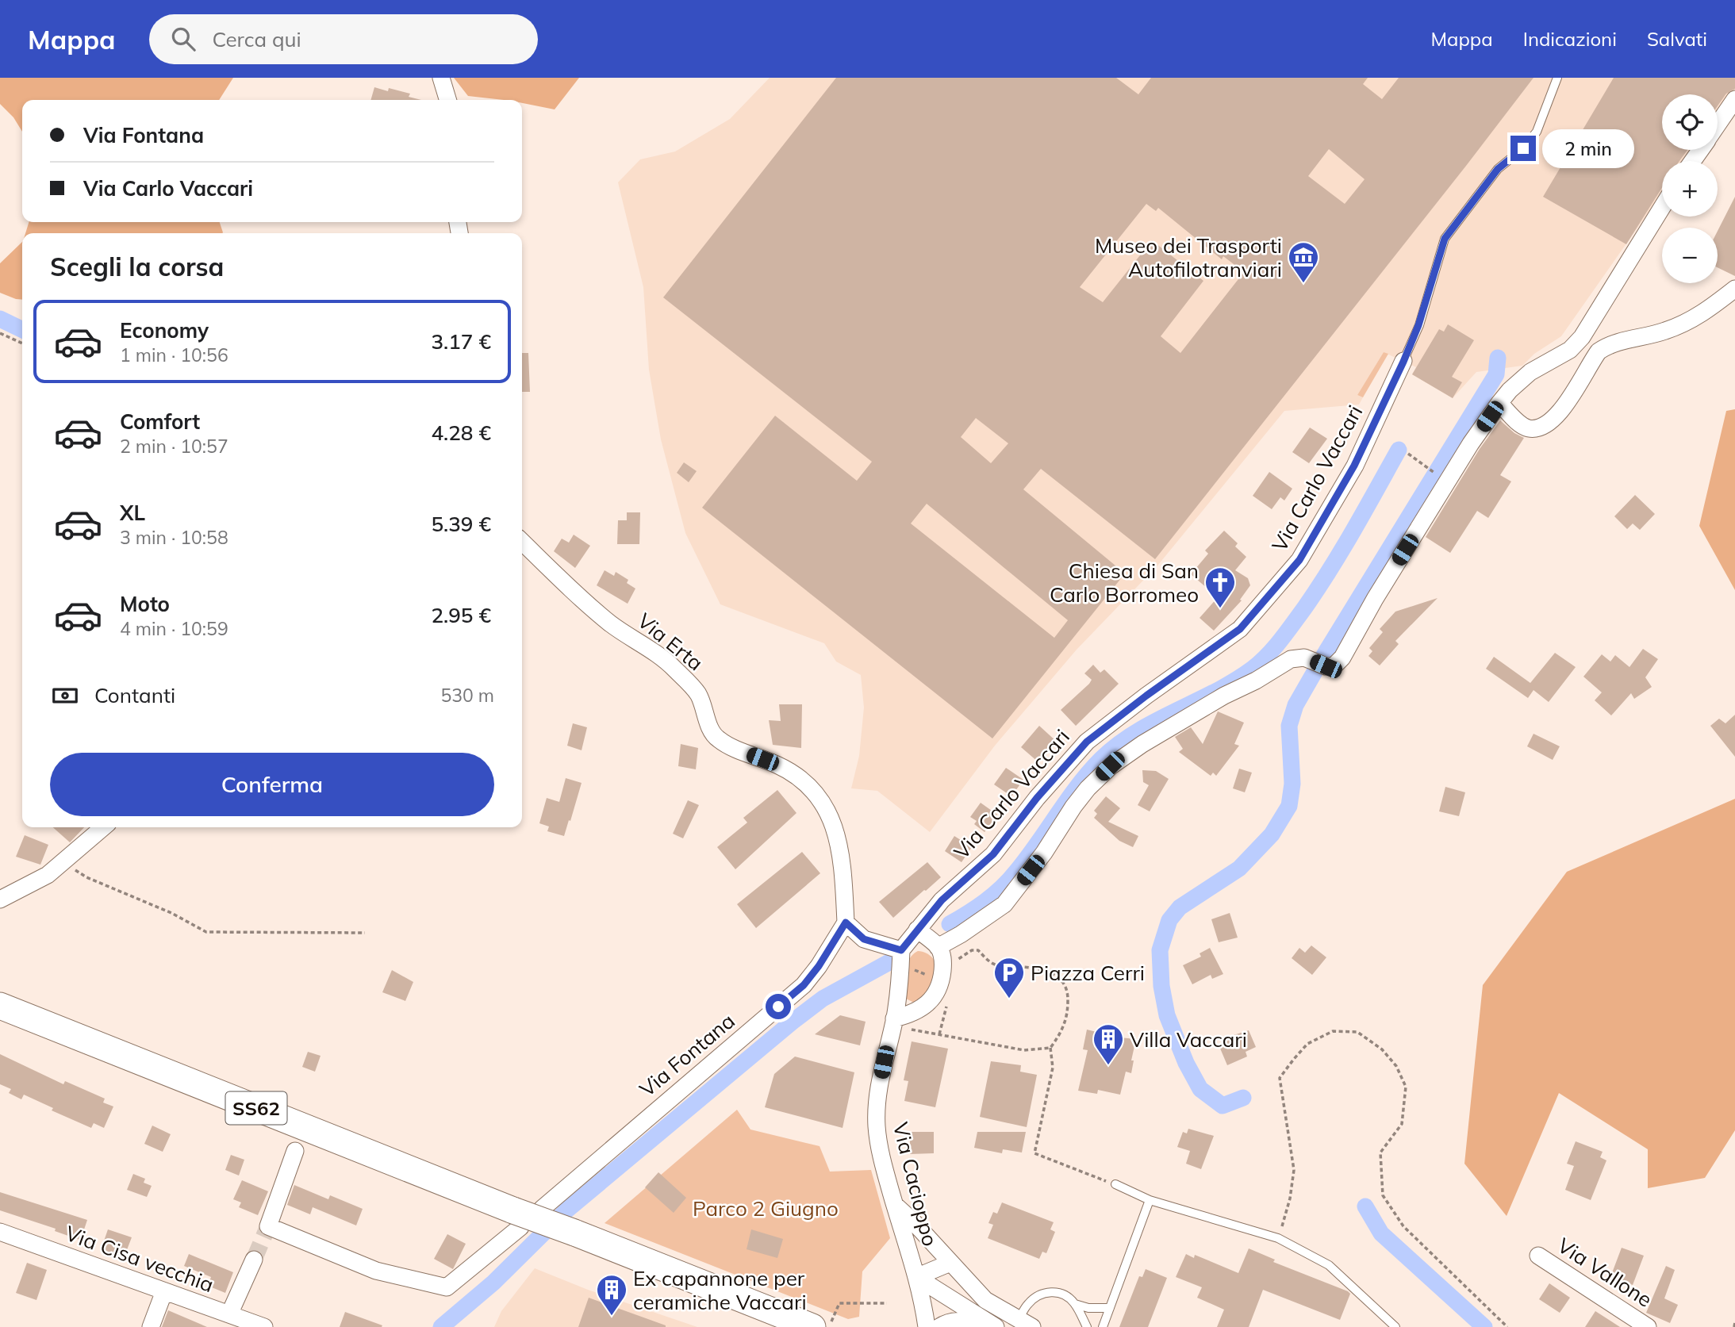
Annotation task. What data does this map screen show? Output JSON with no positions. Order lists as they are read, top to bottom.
{
  "streets": {
    "main road": ["SS62"],
    "street": [
      "Via Carlo Vaccari",
      "Via Erta",
      "Via Fontana",
      "Via Cacioppo",
      "Via Cisa vecchia",
      "Via Vallone"
    ]
  },
  "crossings": [
    ["Via Erta", "Via Fontana"]
  ],
  "parks": ["Parco 2 Giugno"],
  "places": {
    "museum": ["Museo dei Trasporti Autofilotranviari"],
    "church": ["Chiesa di San Carlo Borromeo"],
    "parking": ["Piazza Cerri"],
    "building": ["Villa Vaccari", "Ex capannone per ceramiche Vaccari"]
  },
  "page": {
    "header": "Mappa",
    "search": "Cerca qui",
    "nav": ["Mappa", "Indicazioni", "Salvati"],
    "map_buttons": ["+", "−"],
    "banner": ["Via Fontana", "Via Carlo Vaccari"],
    "bubble": "2 min",
    "heading": "Scegli la corsa",
    "list": [
      {
        "name": "Economy",
        "note": "1 min · 10:56",
        "value": "3.17 €"
      },
      {
        "name": "Comfort",
        "note": "2 min · 10:57",
        "value": "4.28 €"
      },
      {
        "name": "XL",
        "note": "3 min · 10:58",
        "value": "5.39 €"
      },
      {
        "name": "Moto",
        "note": "4 min · 10:59",
        "value": "2.95 €"
      }
    ],
    "pay": ["Contanti", "530 m"],
    "buttons": "Conferma"
  }
}
